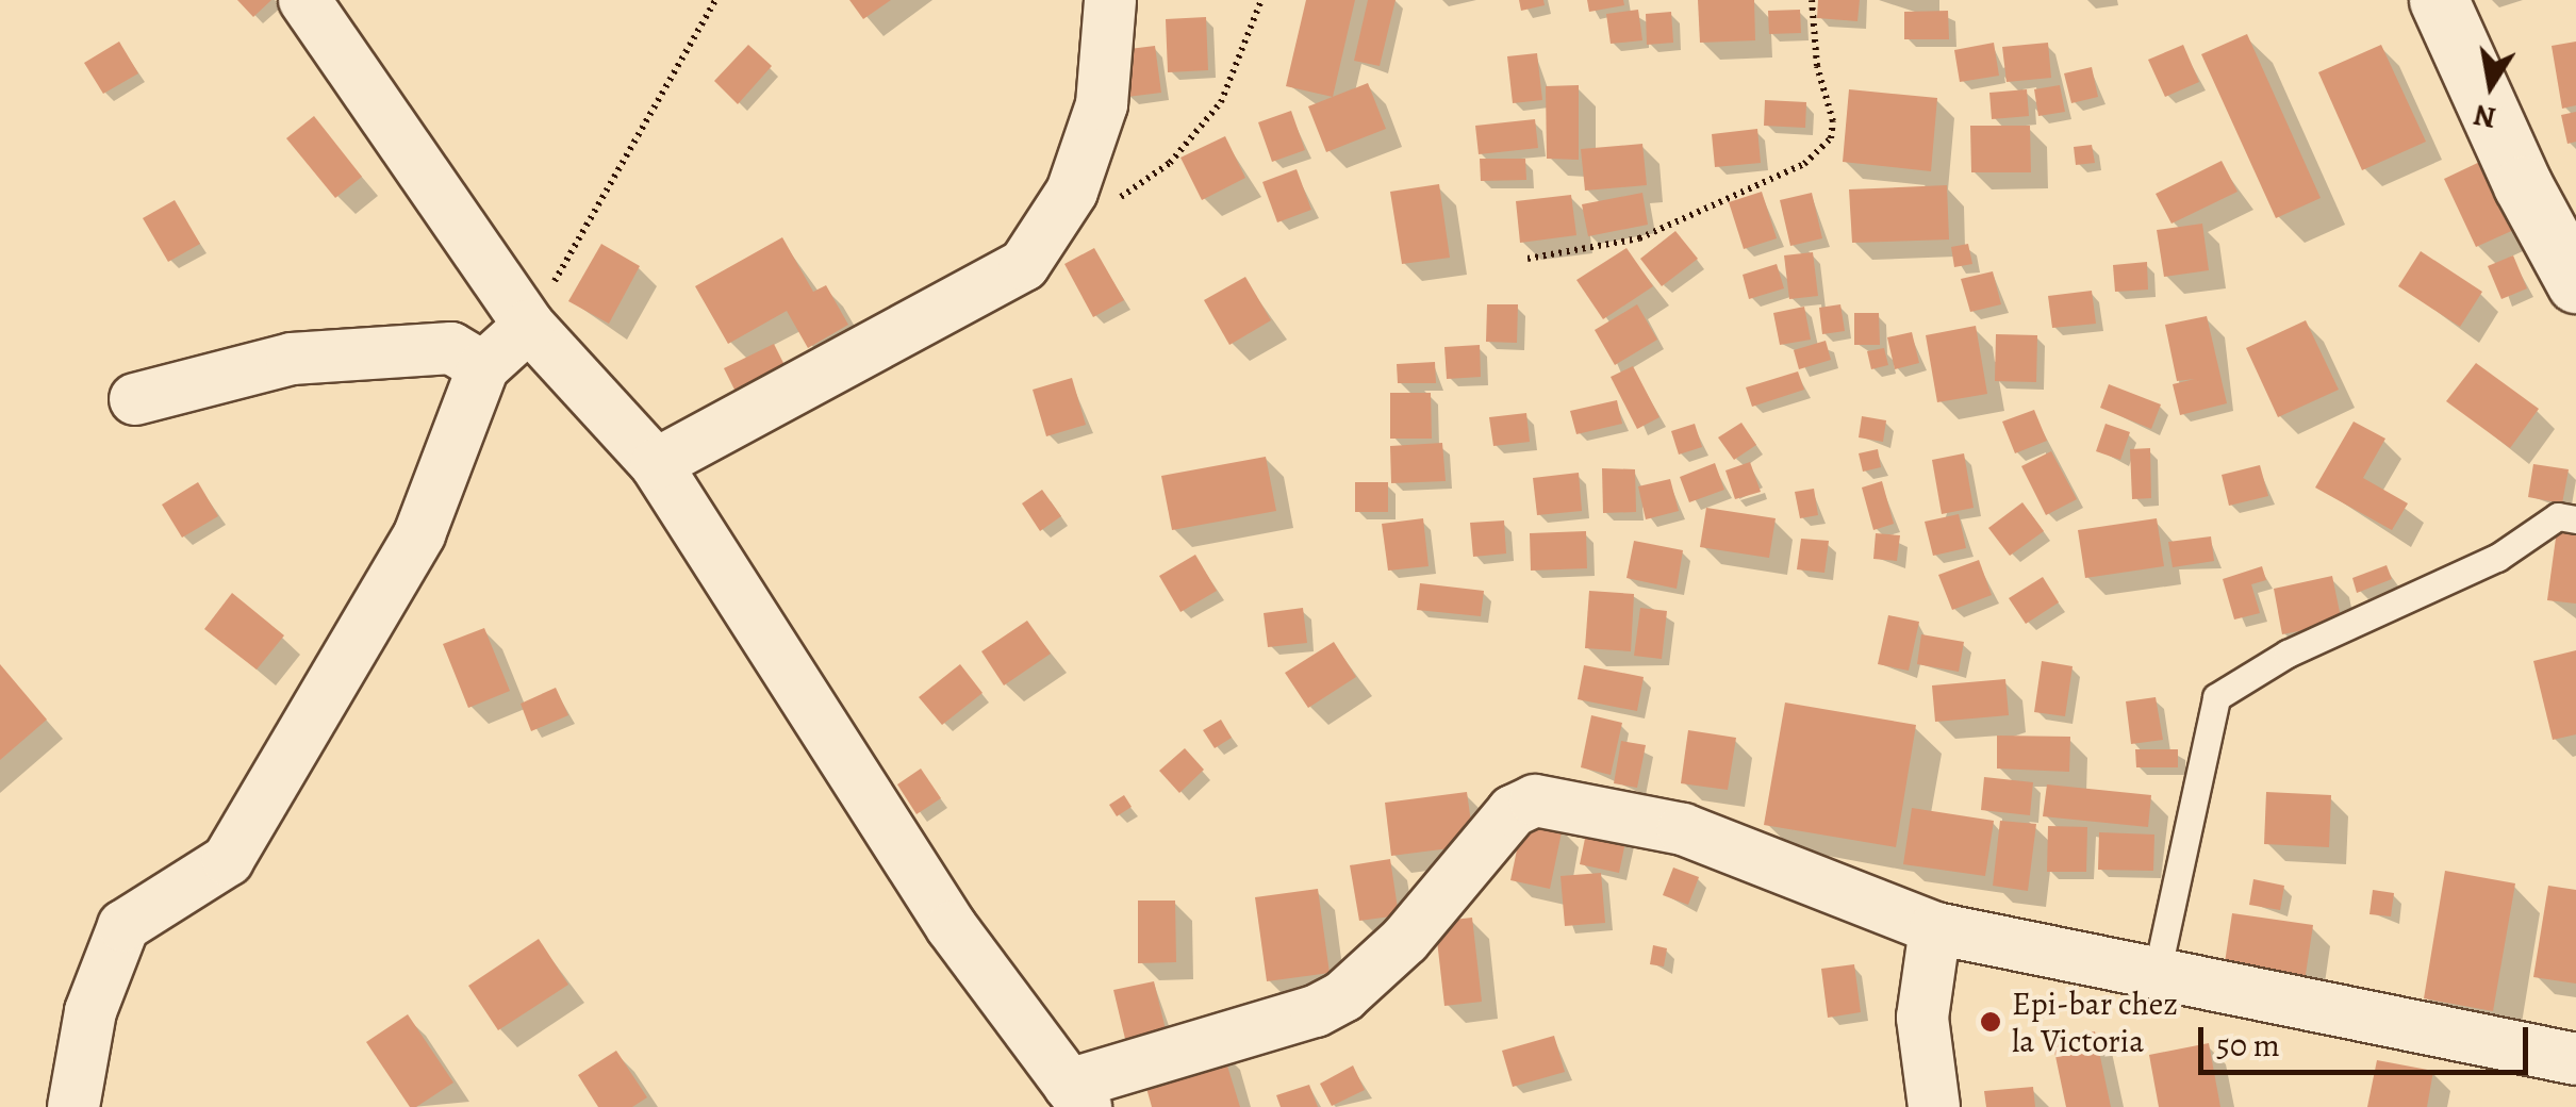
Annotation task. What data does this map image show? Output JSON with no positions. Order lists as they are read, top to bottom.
{
  "places": ["Epi-bar chez la Victoria"],
  "scale_bar": "50 m",
  "north": "bottom"
}
